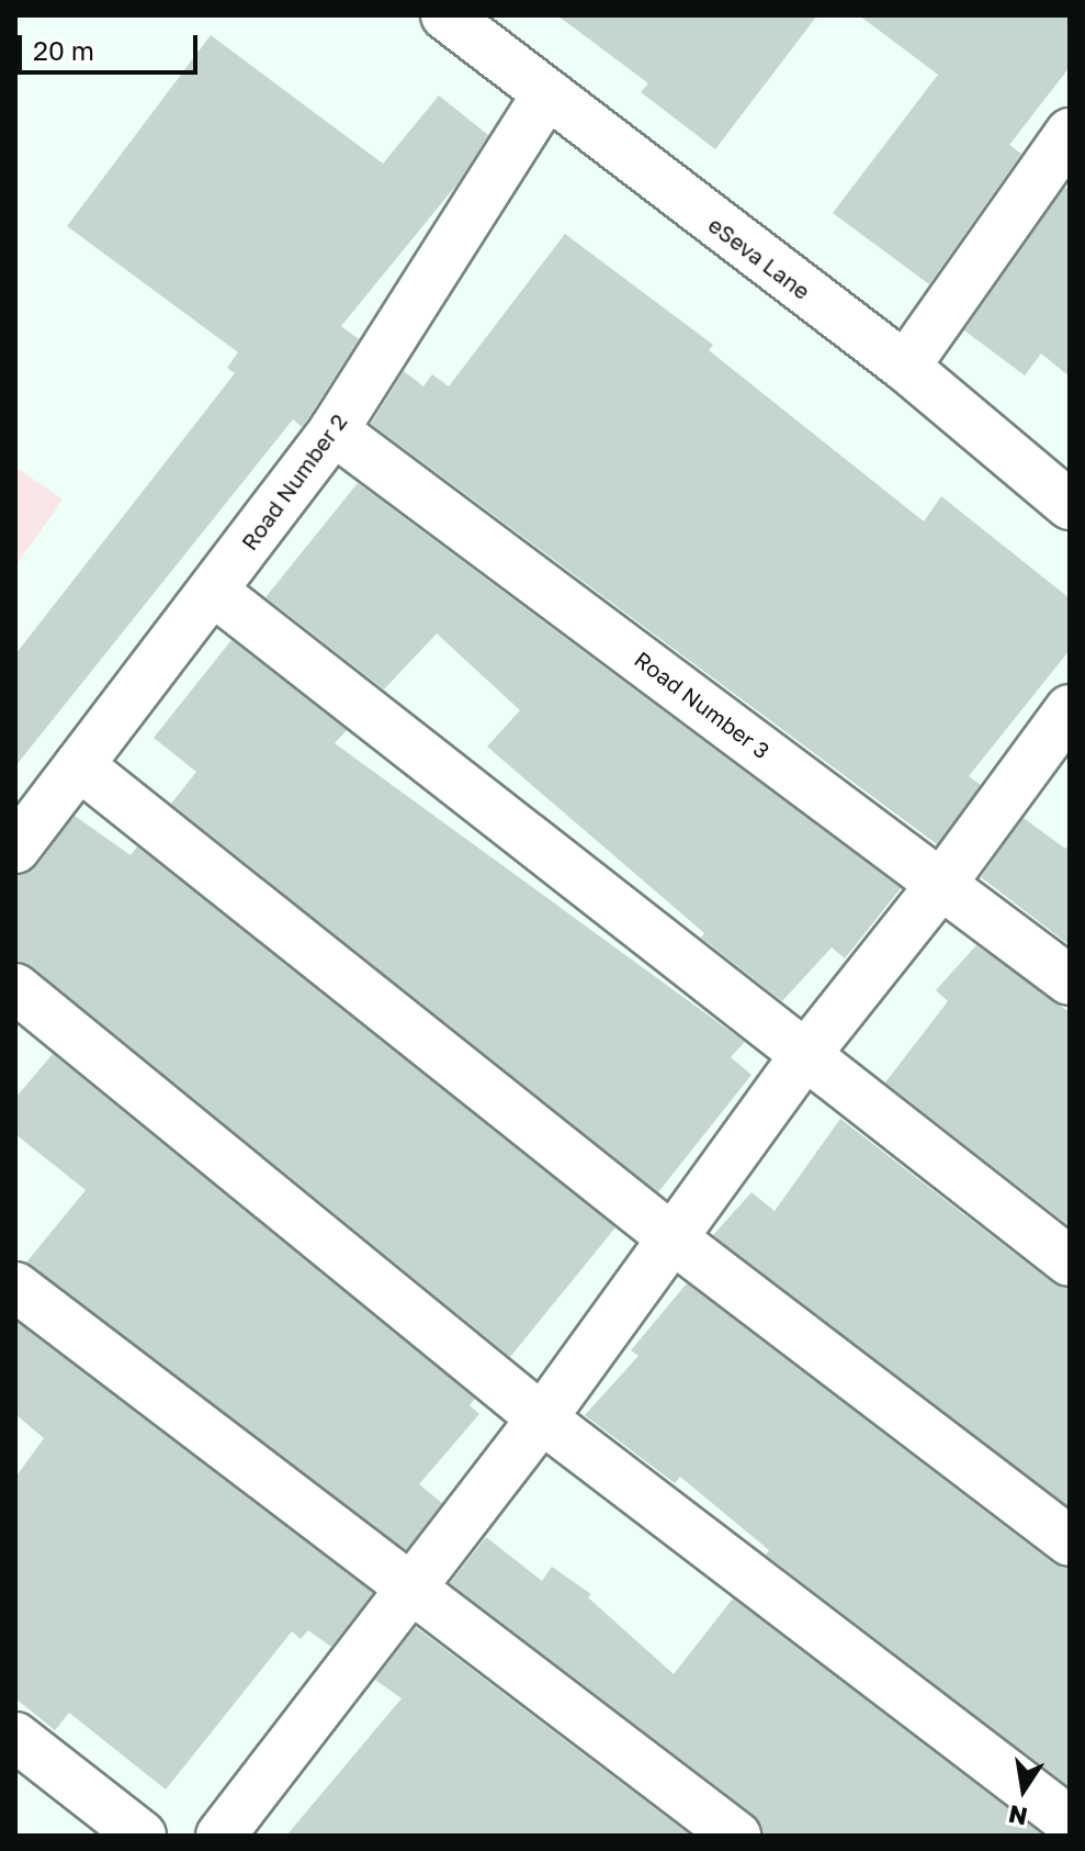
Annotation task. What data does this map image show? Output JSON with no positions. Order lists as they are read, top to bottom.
{
  "streets": {
    "street": ["eSeva Lane", "Road Number 2", "Road Number 3"]
  },
  "crossings": [
    ["eSeva Lane", "Road Number 2"],
    ["Road Number 2", "Road Number 3"]
  ],
  "scale_bar": "20 m",
  "north": "bottom"
}
